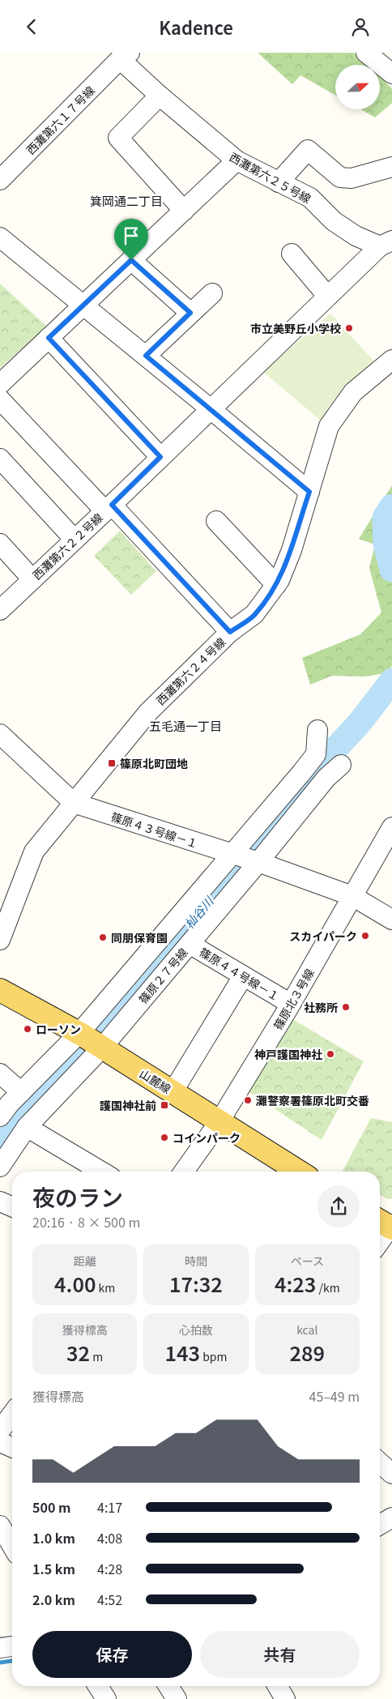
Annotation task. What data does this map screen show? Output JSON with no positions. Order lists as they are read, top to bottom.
{
  "streets": {
    "main road": ["山麓線"],
    "street": [
      "西灘第六１７号線",
      "西灘第六２５号線",
      "西灘第六２２号線",
      "西灘第六２４号線",
      "篠原４３号線－１",
      "篠原４４号線－１",
      "篠原２７号線",
      "篠原北３号線"
    ]
  },
  "crossings": [
    ["西灘第六１７号線", "西灘第六２５号線"],
    ["西灘第六２５号線", "西灘第六２２号線"],
    ["西灘第六２４号線", "篠原４３号線－１"],
    ["篠原４３号線－１", "篠原２７号線"],
    ["篠原４３号線－１", "篠原北３号線"],
    ["篠原４４号線－１", "篠原２７号線"],
    ["篠原４４号線－１", "篠原北３号線"],
    ["篠原２７号線", "山麓線"],
    ["篠原北３号線", "山麓線"]
  ],
  "districts": ["箕岡通二丁目", "五毛通一丁目"],
  "water": ["杣谷川"],
  "places": {
    "other": [
      "市立美野丘小学校",
      "スカイパーク",
      "同朋保育園",
      "社務所",
      "ローソン",
      "神戸護国神社",
      "灘警察署篠原北町交番",
      "コインパーク"
    ],
    "transit": ["篠原北町団地", "護国神社前"]
  },
  "north": "right",
  "page": {
    "header": "Kadence",
    "heading": ["夜のラン", "20:16 · 8 × 500 m"],
    "stats": [
      ["距離", "4.00 km"],
      ["時間", "17:32"],
      ["ペース", "4:23 /km"],
      ["獲得標高", "32 m"],
      ["心拍数", "143 bpm"],
      ["kcal", "289"]
    ],
    "chart": ["獲得標高", "45–49 m"],
    "list": [
      {
        "name": "500 m",
        "note": "4:17"
      },
      {
        "name": "1.0 km",
        "note": "4:08"
      },
      {
        "name": "1.5 km",
        "note": "4:28"
      },
      {
        "name": "2.0 km",
        "note": "4:52"
      }
    ],
    "buttons": ["保存", "共有"]
  }
}
